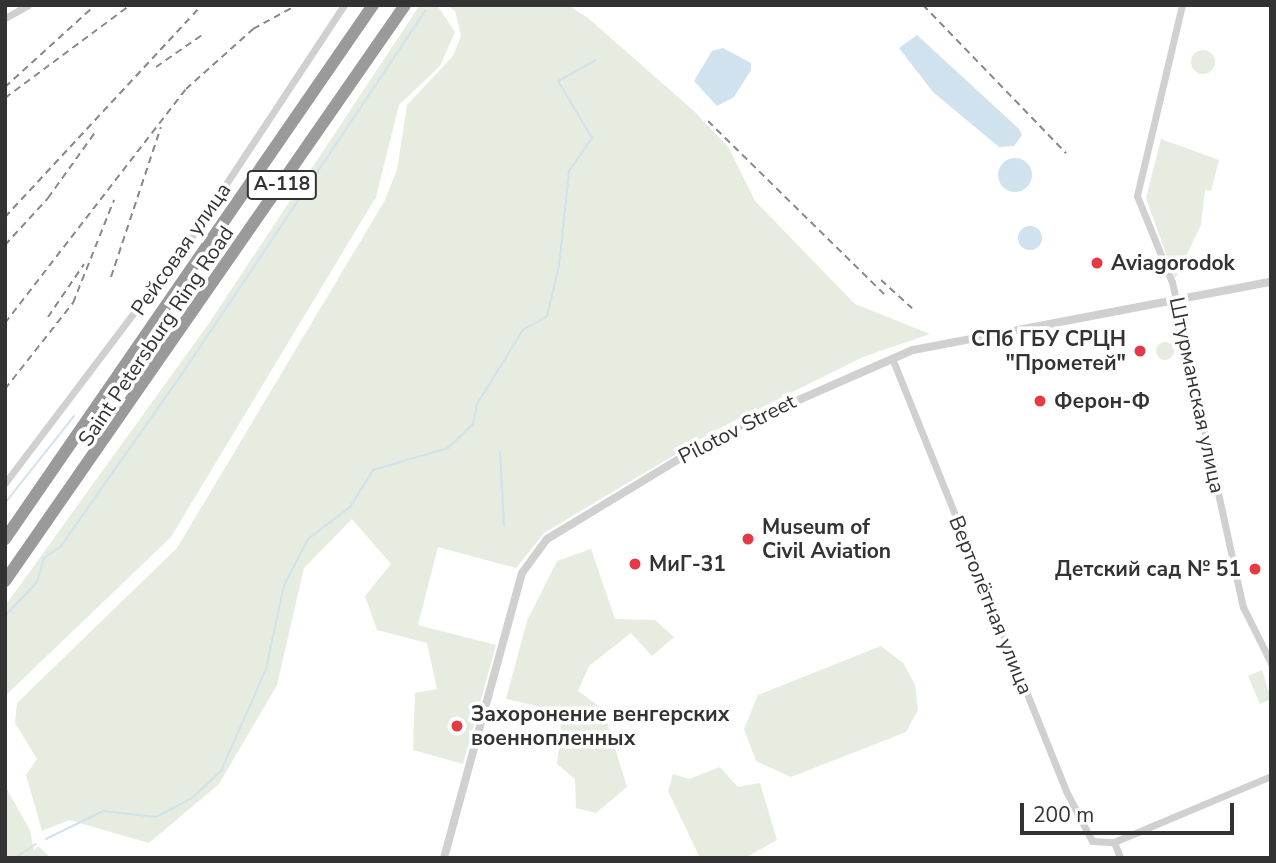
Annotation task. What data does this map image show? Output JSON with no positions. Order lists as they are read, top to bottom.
{
  "streets": {
    "highway": ["А-118", "Saint Petersburg Ring Road"],
    "street": [
      "Рейсовая улица",
      "Штурманская улица",
      "Pilotov Street",
      "Вертолётная улица"
    ]
  },
  "crossings": [
    ["Штурманская улица", "Pilotov Street"],
    ["Pilotov Street", "Вертолётная улица"]
  ],
  "places": [
    "Aviagorodok",
    "СПб ГБУ СРЦН \"Прометей\"",
    "Ферон-Ф",
    "Museum of Civil Aviation",
    "МиГ-31",
    "Детский сад № 51",
    "Захоронение венгерских военнопленных"
  ],
  "scale_bar": "200 m"
}
